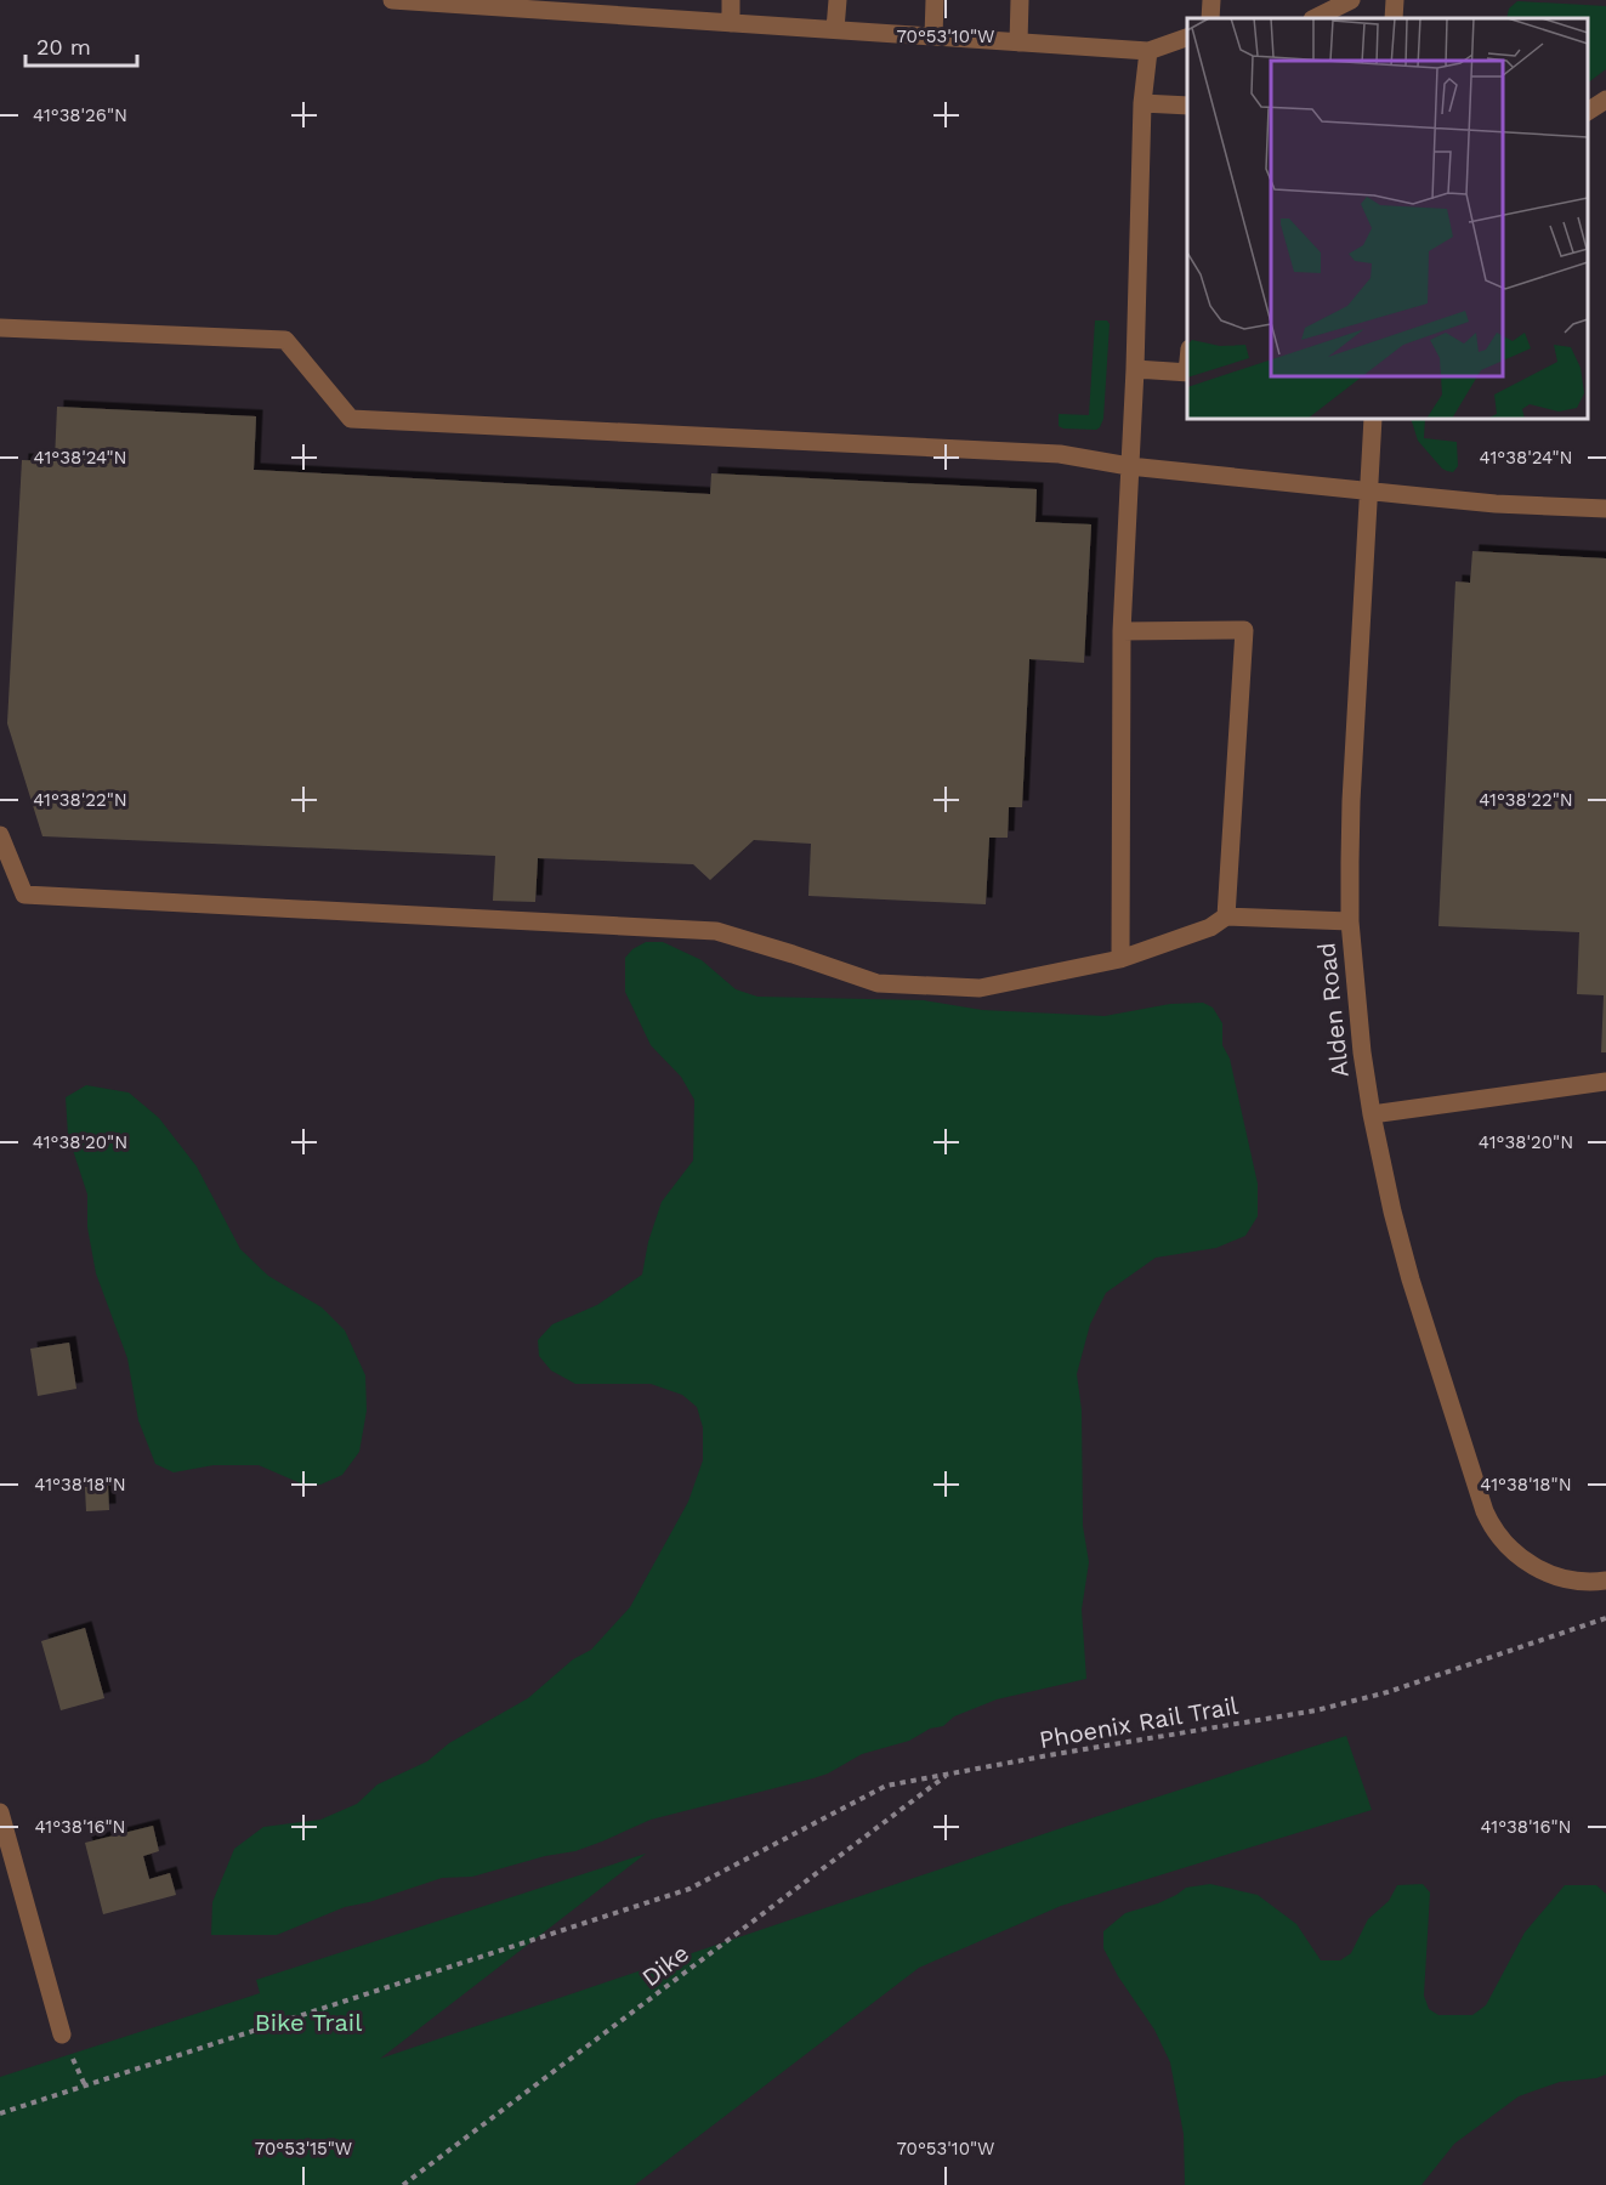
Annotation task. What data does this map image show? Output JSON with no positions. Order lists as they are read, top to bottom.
{
  "streets": {
    "street": ["Alden Road"],
    "path": ["Phoenix Rail Trail", "Dike"]
  },
  "crossings": [
    ["Phoenix Rail Trail", "Dike"]
  ],
  "parks": ["Bike Trail"],
  "scale_bar": "20 m",
  "coordinates": [
    "70°53'10\"W",
    "41°38'26\"N",
    "41°38'24\"N",
    "41°38'22\"N",
    "41°38'20\"N",
    "41°38'18\"N",
    "41°38'16\"N",
    "70°53'15\"W"
  ]
}
